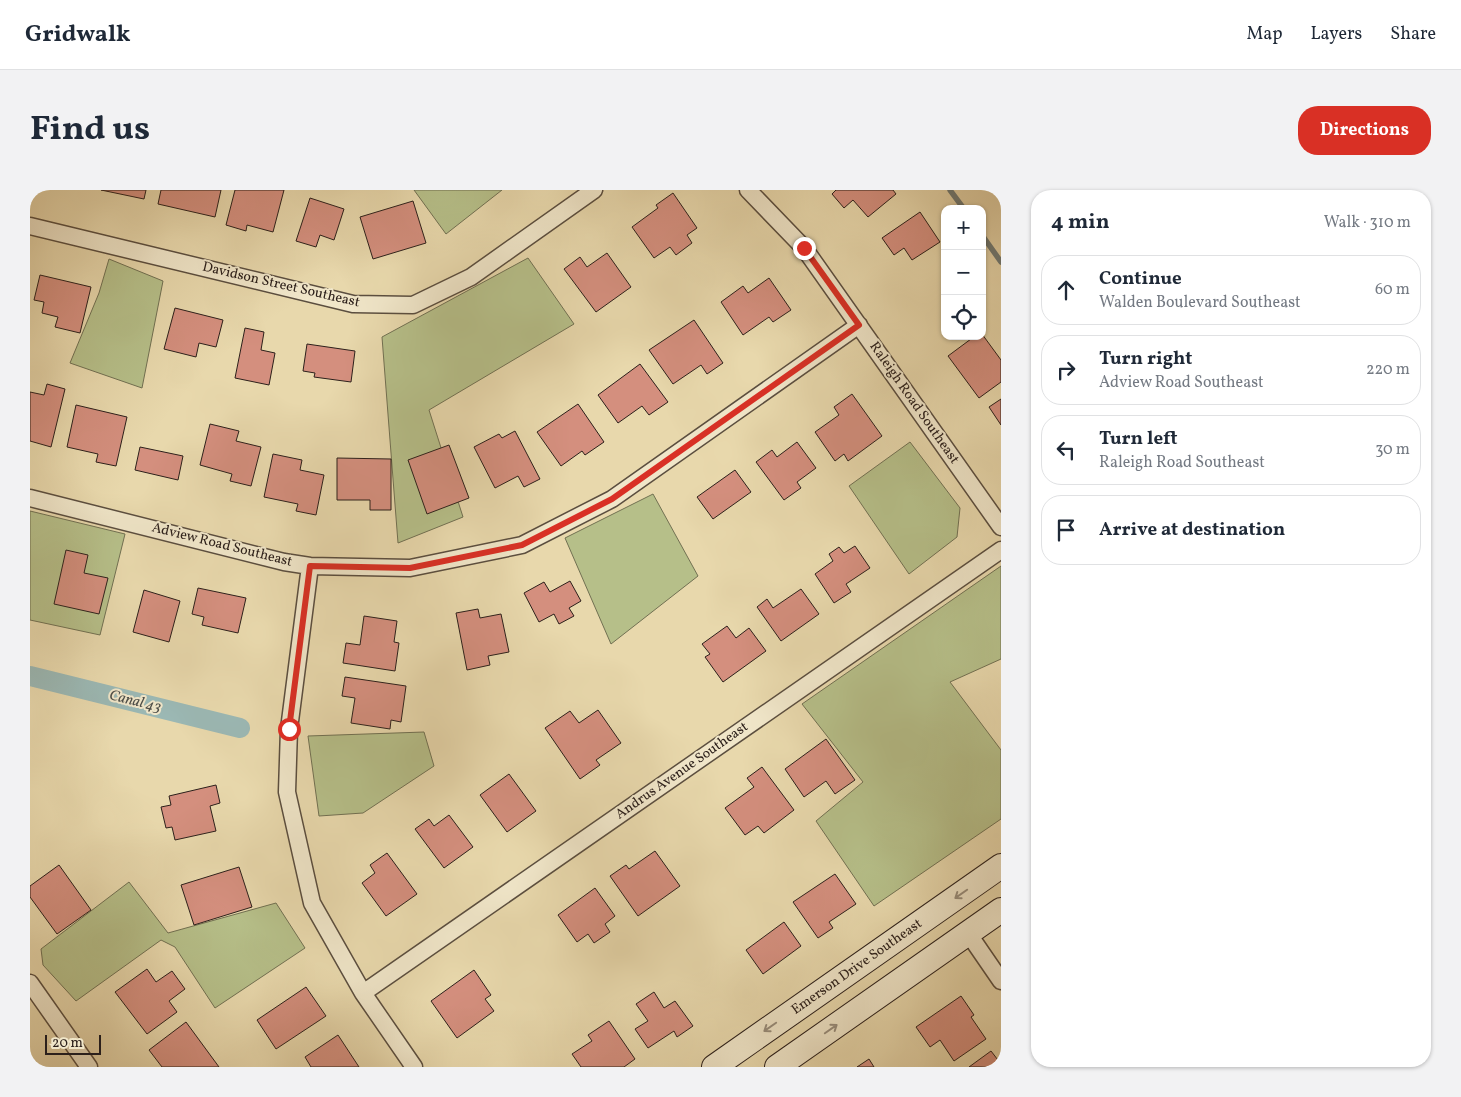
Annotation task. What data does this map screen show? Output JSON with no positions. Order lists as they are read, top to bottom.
{
  "streets": {
    "street": [
      "Davidson Street Southeast",
      "Raleigh Road Southeast",
      "Adview Road Southeast",
      "Andrus Avenue Southeast",
      "Emerson Drive Southeast"
    ]
  },
  "crossings": [
    ["Raleigh Road Southeast", "Adview Road Southeast"]
  ],
  "water": ["Canal 43"],
  "scale_bar": "20 m",
  "page": {
    "header": "Gridwalk",
    "nav": ["Map", "Layers", "Share"],
    "title": "Find us",
    "buttons": "Directions",
    "heading": ["4 min", "Walk · 310 m"],
    "map_buttons": ["+", "−"],
    "list": [
      ["Continue", "Walden Boulevard Southeast", "60 m"],
      ["Turn right", "Adview Road Southeast", "220 m"],
      ["Turn left", "Raleigh Road Southeast", "30 m"],
      "Arrive at destination"
    ],
    "scale": "20 m"
  }
}
